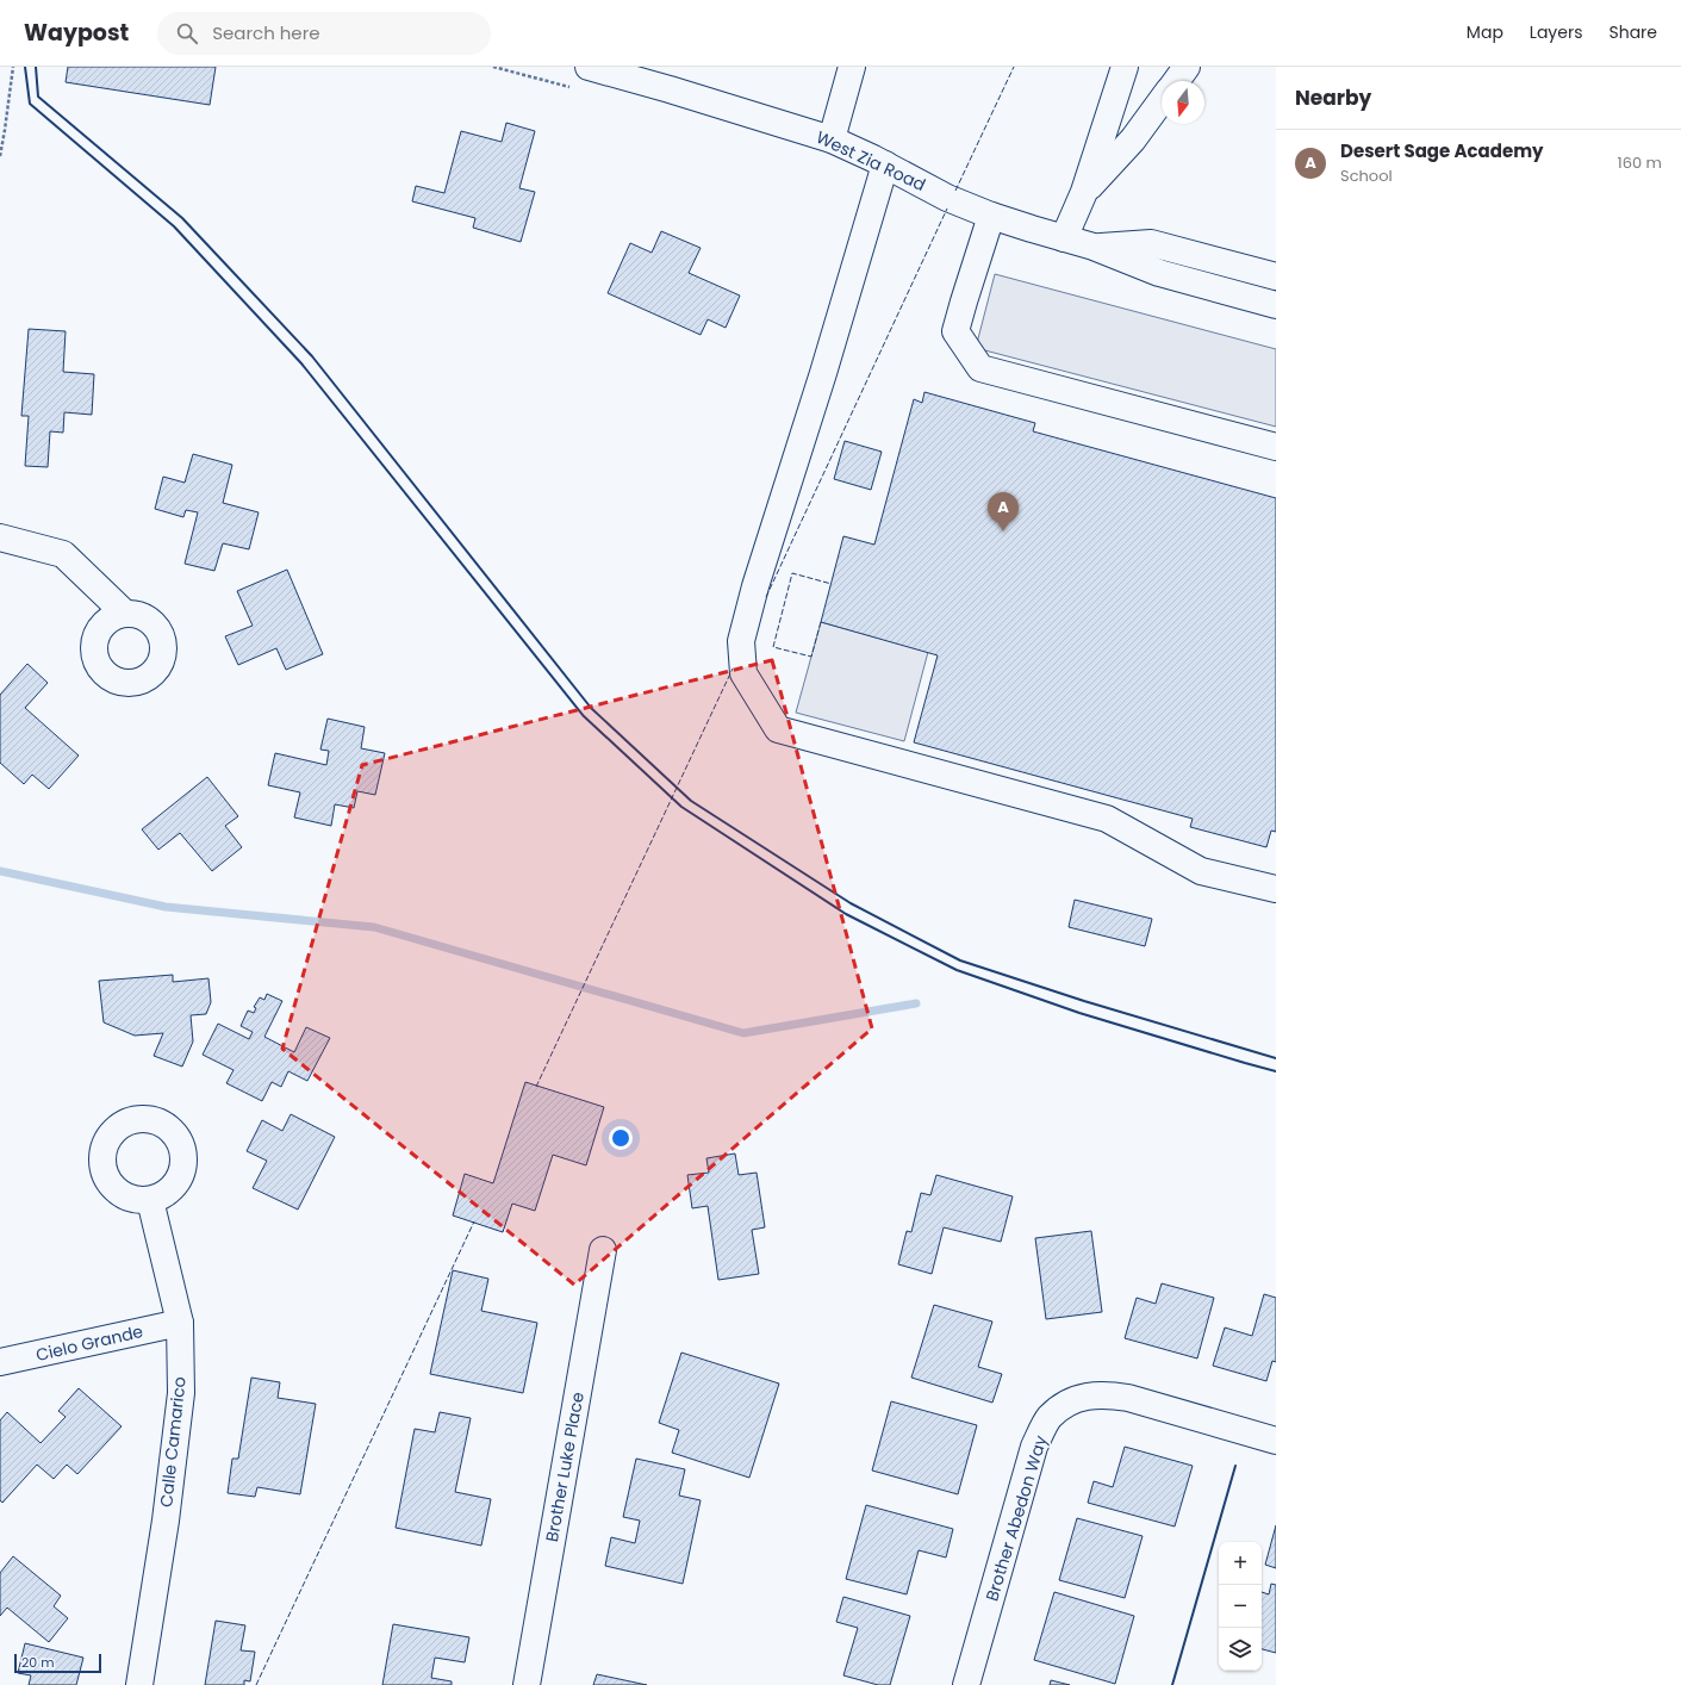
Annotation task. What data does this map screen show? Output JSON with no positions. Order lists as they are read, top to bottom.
{
  "streets": {
    "street": [
      "West Zia Road",
      "Cielo Grande",
      "Calle Camarico",
      "Brother Luke Place",
      "Brother Abedon Way"
    ]
  },
  "crossings": [
    ["Cielo Grande", "Calle Camarico"]
  ],
  "scale_bar": "20 m",
  "north": "bottom",
  "page": {
    "header": "Waypost",
    "search": "Search here",
    "nav": ["Map", "Layers", "Share"],
    "heading": "Nearby",
    "list": [
      {
        "mark": "A",
        "name": "Desert Sage Academy",
        "note": "School",
        "value": "160 m"
      }
    ],
    "pins": "A",
    "map_buttons": ["+", "−"],
    "scale": "20 m"
  }
}
